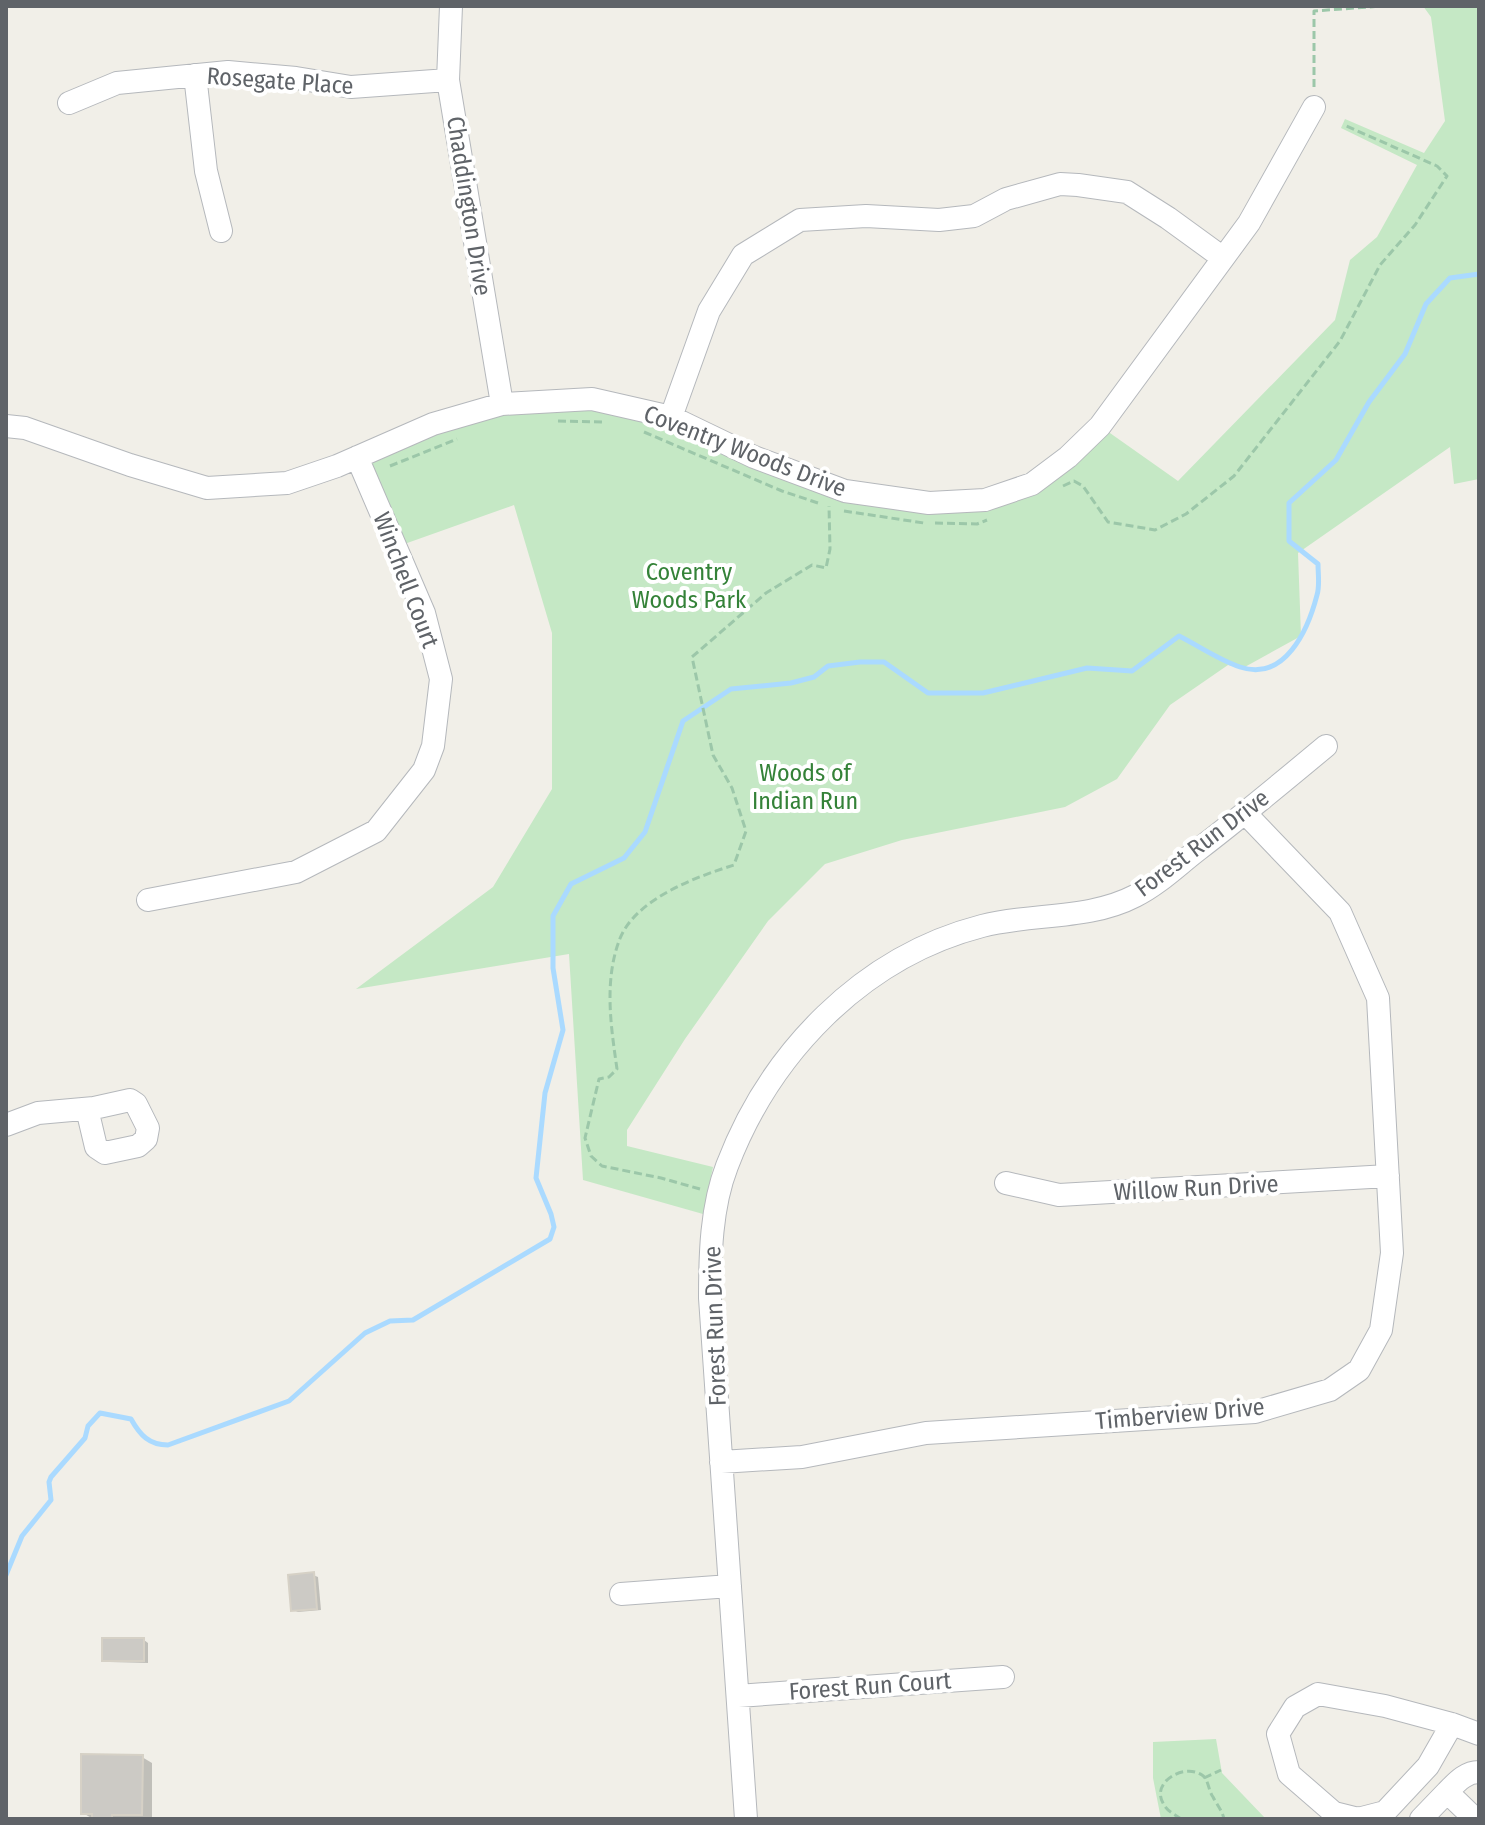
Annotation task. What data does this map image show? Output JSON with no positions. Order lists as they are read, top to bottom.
{
  "streets": {
    "street": [
      "Rosegate Place",
      "Chaddington Drive",
      "Coventry Woods Drive",
      "Winchell Court",
      "Forest Run Drive",
      "Willow Run Drive",
      "Timberview Drive",
      "Forest Run Court"
    ]
  },
  "crossings": [
    ["Rosegate Place", "Chaddington Drive"],
    ["Chaddington Drive", "Coventry Woods Drive"],
    ["Coventry Woods Drive", "Winchell Court"],
    ["Forest Run Drive", "Timberview Drive"],
    ["Forest Run Drive", "Forest Run Court"],
    ["Willow Run Drive", "Timberview Drive"]
  ],
  "parks": ["Coventry Woods Park", "Woods of Indian Run"]
}
